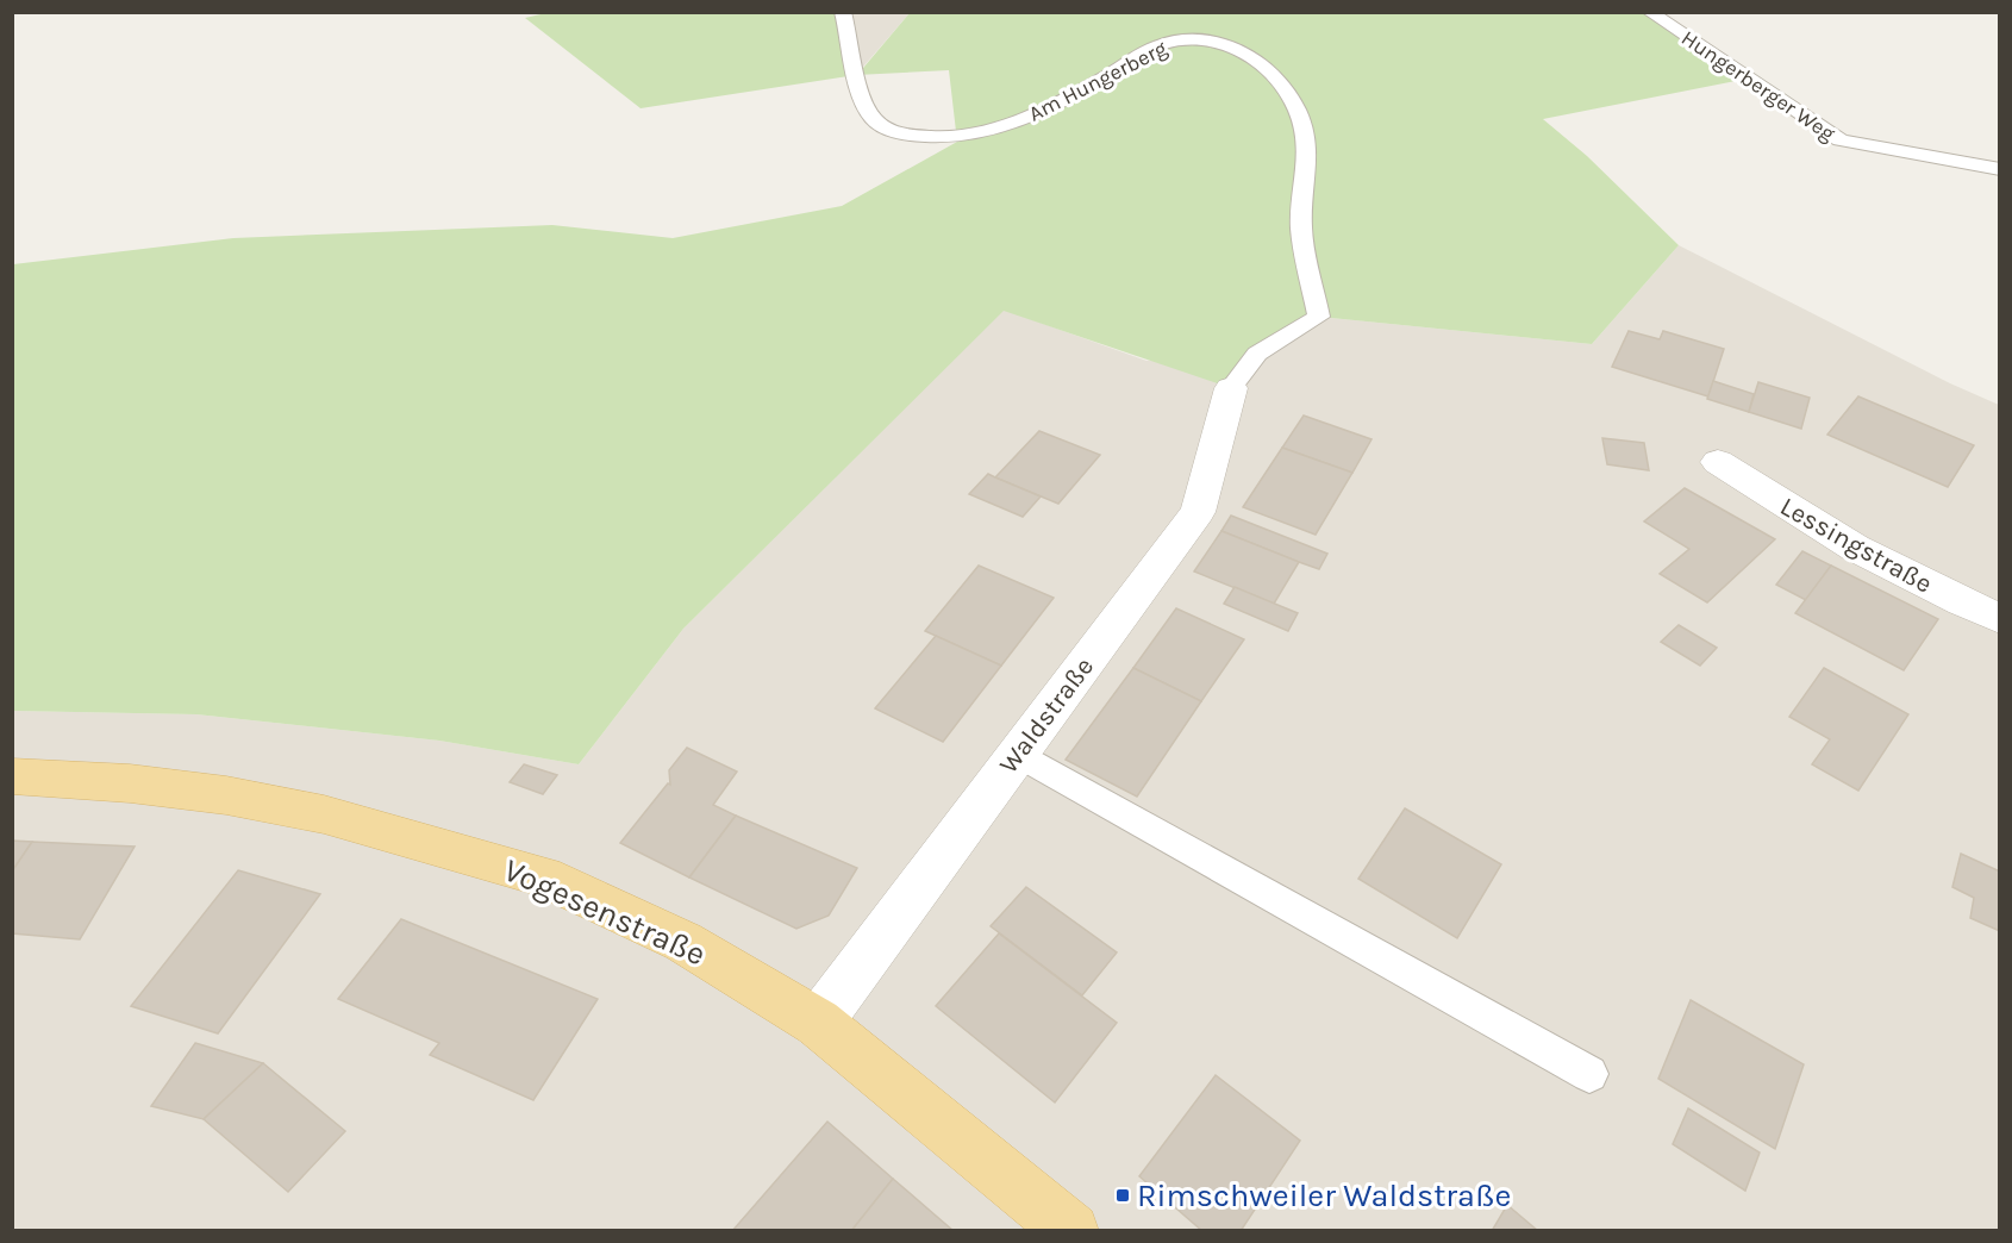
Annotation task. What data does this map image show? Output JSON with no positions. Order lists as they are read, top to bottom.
{
  "streets": {
    "main road": ["Vogesenstraße"],
    "street": ["Lessingstraße", "Waldstraße"],
    "lane": ["Am Hungerberg", "Hungerberger Weg"]
  },
  "crossings": [
    ["Am Hungerberg", "Waldstraße"],
    ["Waldstraße", "Vogesenstraße"]
  ],
  "places": {
    "transit": ["Rimschweiler Waldstraße"]
  }
}
